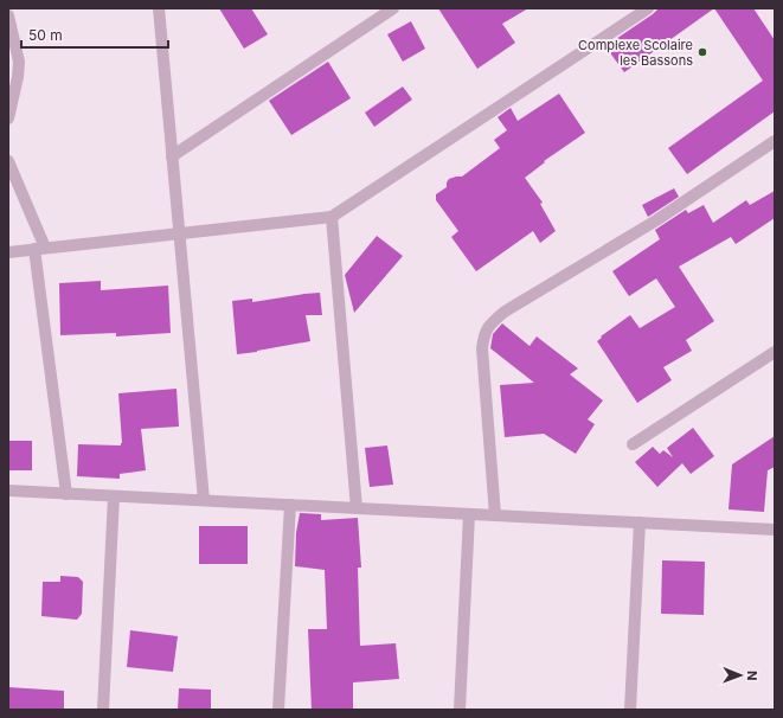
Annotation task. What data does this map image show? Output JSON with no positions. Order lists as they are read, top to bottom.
{
  "places": ["Complexe Scolaire les Bassons"],
  "scale_bar": "50 m",
  "north": "right"
}
